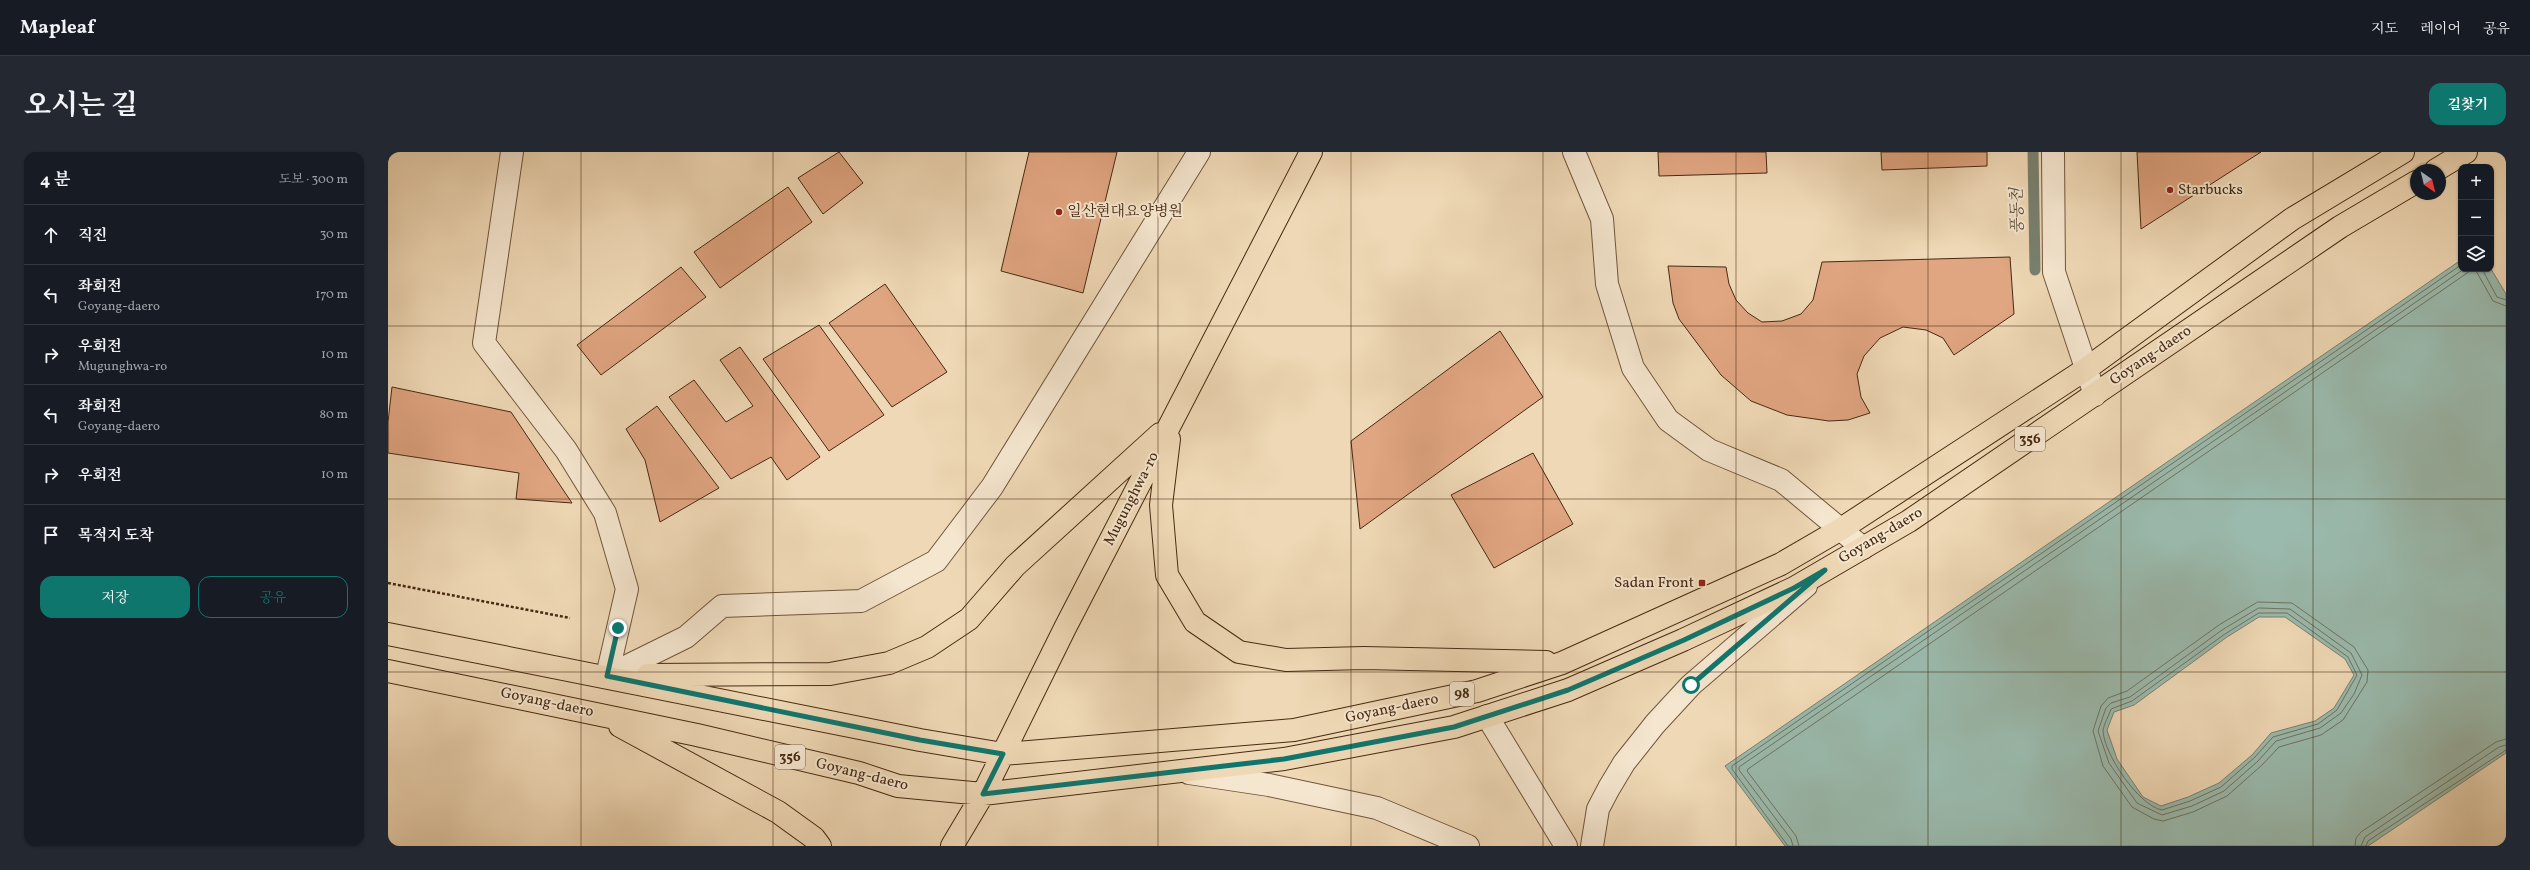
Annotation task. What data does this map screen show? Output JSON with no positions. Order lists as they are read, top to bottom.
{
  "streets": {
    "main road": [
      "Goyang-daero",
      "356",
      "Mugunghwa-ro",
      "98"
    ]
  },
  "crossings": [
    ["Goyang-daero", "Mugunghwa-ro"]
  ],
  "water": ["풍동천"],
  "places": {
    "other": ["Starbucks", "일산현대요양병원"],
    "transit": ["Sadan Front"]
  },
  "north": "bottom right",
  "page": {
    "header": "Mapleaf",
    "nav": ["지도", "레이어", "공유"],
    "title": "오시는 길",
    "buttons": [
      "길찾기",
      ["저장", "공유"]
    ],
    "heading": ["4 분", "도보 · 300 m"],
    "map_buttons": ["+", "−"],
    "list": [
      ["직진", "30 m"],
      ["좌회전", "Goyang-daero", "170 m"],
      ["우회전", "Mugunghwa-ro", "10 m"],
      ["좌회전", "Goyang-daero", "80 m"],
      ["우회전", "10 m"],
      "목적지 도착"
    ]
  }
}
